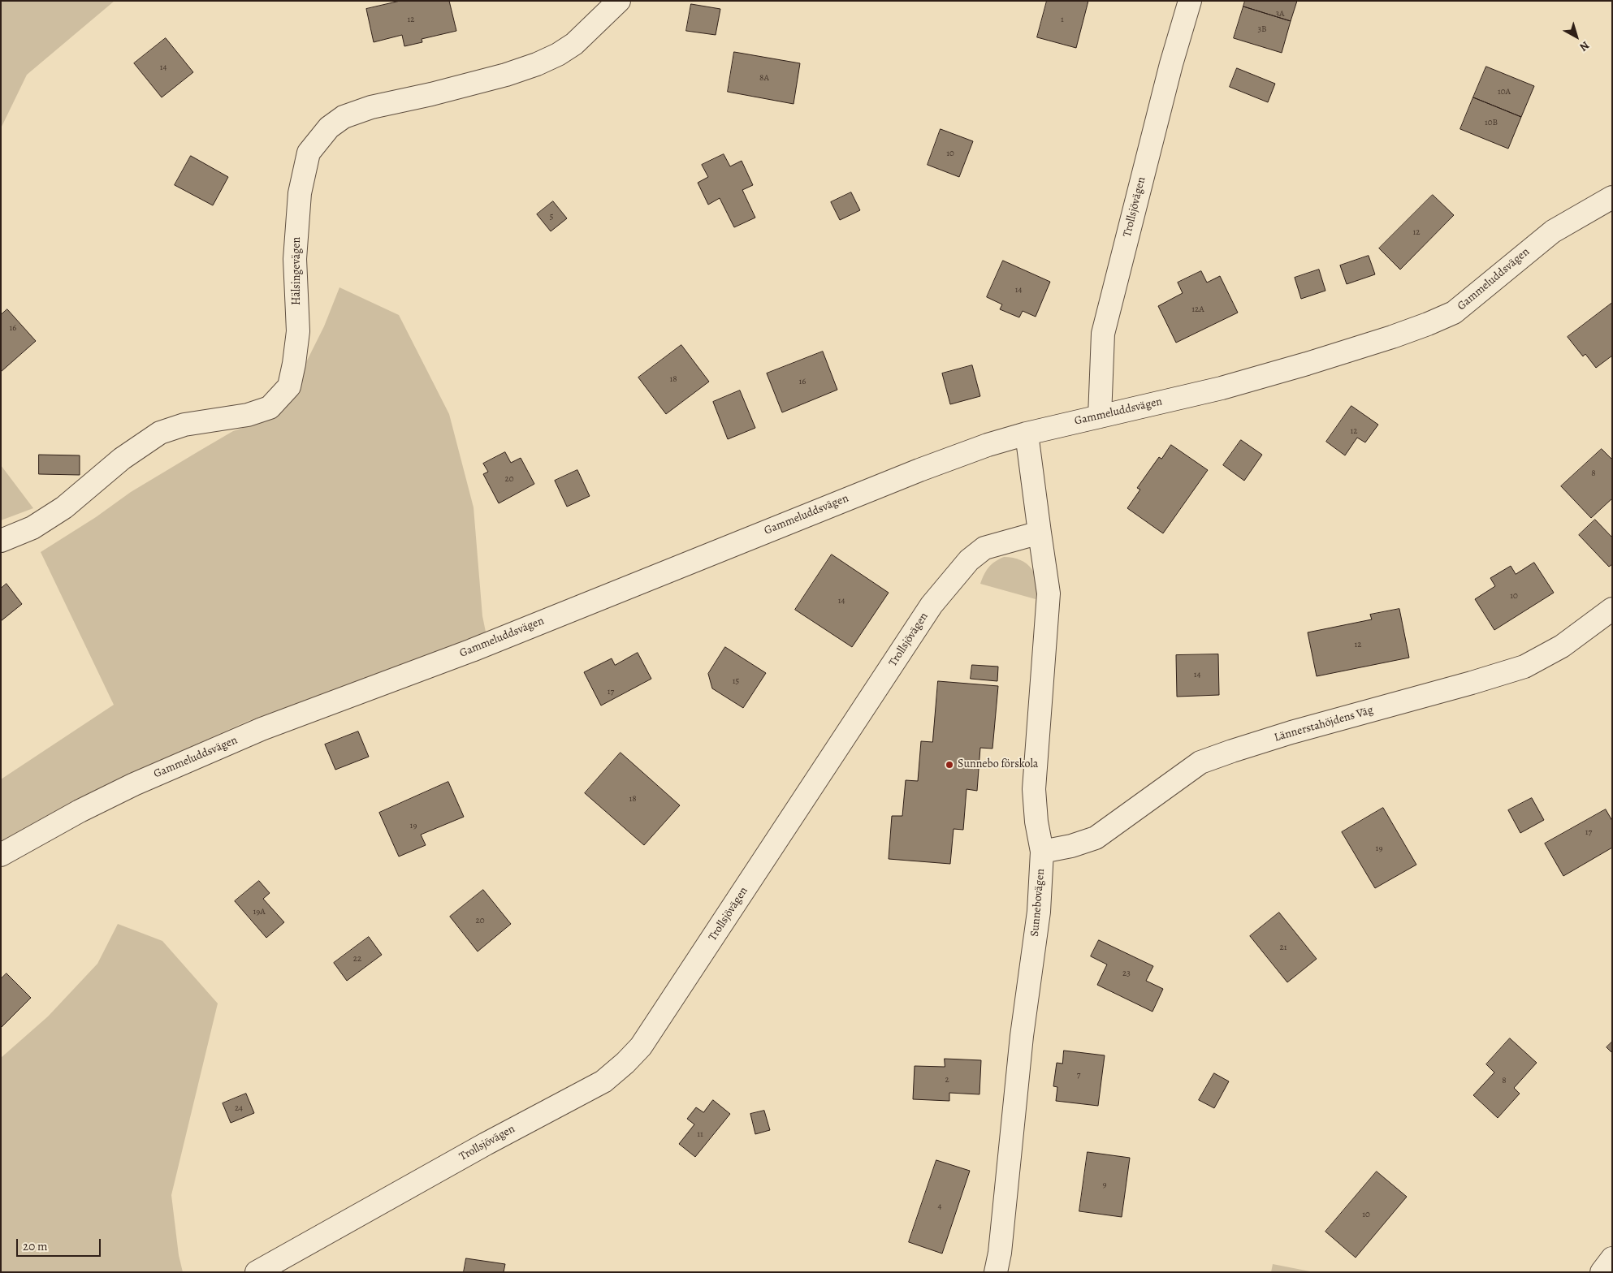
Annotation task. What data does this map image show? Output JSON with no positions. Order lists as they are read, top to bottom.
{
  "streets": {
    "street": [
      "Trollsjövägen",
      "Hälsingevägen",
      "Gammeluddsvägen",
      "Lännerstahöjdens Väg",
      "Sunnebovägen"
    ]
  },
  "crossings": [
    ["Trollsjövägen", "Gammeluddsvägen"],
    ["Trollsjövägen", "Sunnebovägen"],
    ["Lännerstahöjdens Väg", "Sunnebovägen"]
  ],
  "places": ["Sunnebo förskola"],
  "house_numbers": [
    "3A",
    "12",
    "1",
    "3B",
    "14",
    "8A",
    "10A",
    "10B",
    "10",
    "5",
    "12",
    "14",
    "12A",
    "16",
    "18",
    "16",
    "12",
    "8",
    "20",
    "10",
    "14",
    "12",
    "14",
    "15",
    "17",
    "18",
    "19",
    "17",
    "19",
    "19A",
    "20",
    "21",
    "22",
    "23",
    "7",
    "2",
    "8",
    "24",
    "11",
    "9",
    "4",
    "10"
  ],
  "scale_bar": "20 m",
  "north": "bottom right"
}
